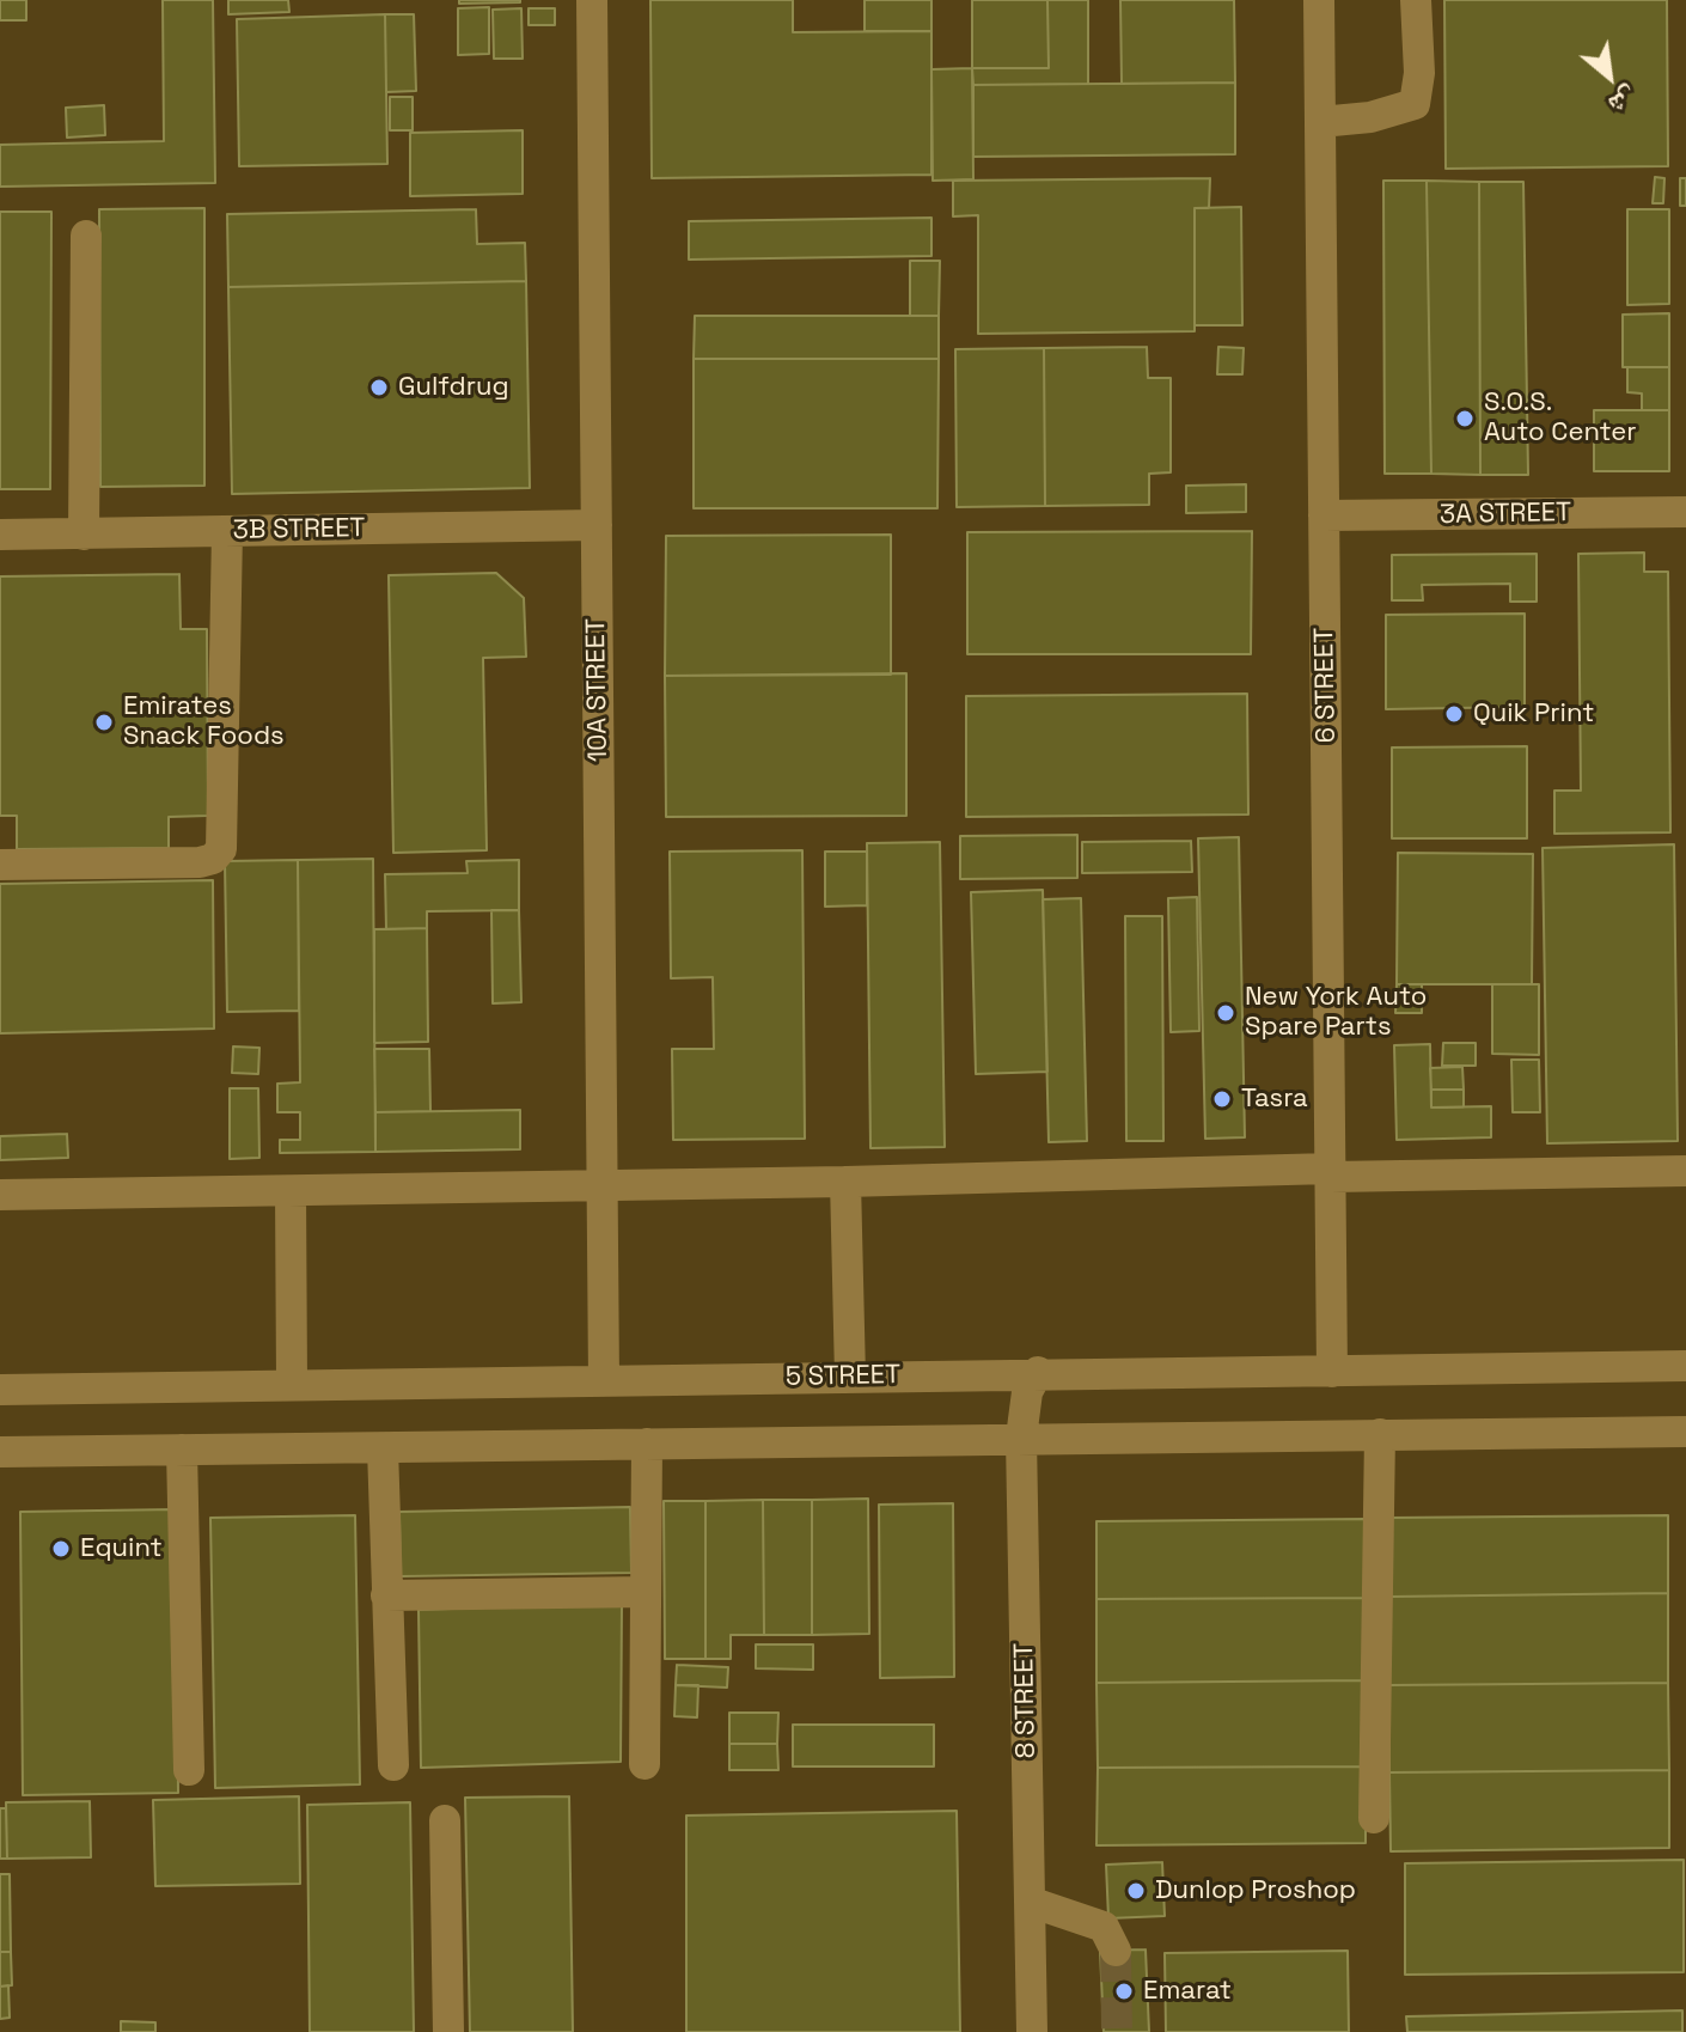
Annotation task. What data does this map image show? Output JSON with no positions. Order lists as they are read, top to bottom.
{
  "streets": {
    "street": [
      "3A STREET",
      "3B STREET",
      "6 STREET",
      "10A STREET",
      "5 STREET",
      "8 STREET"
    ]
  },
  "crossings": [
    ["3A STREET", "6 STREET"],
    ["3B STREET", "10A STREET"],
    ["6 STREET", "5 STREET"],
    ["10A STREET", "5 STREET"],
    ["5 STREET", "8 STREET"]
  ],
  "places": [
    "Gulfdrug",
    "S.O.S. Auto Center",
    "Quik Print",
    "Emirates Snack Foods",
    "New York Auto Spare Parts",
    "Tasra",
    "Equint",
    "Dunlop Proshop",
    "Emarat"
  ],
  "north": "bottom right"
}
